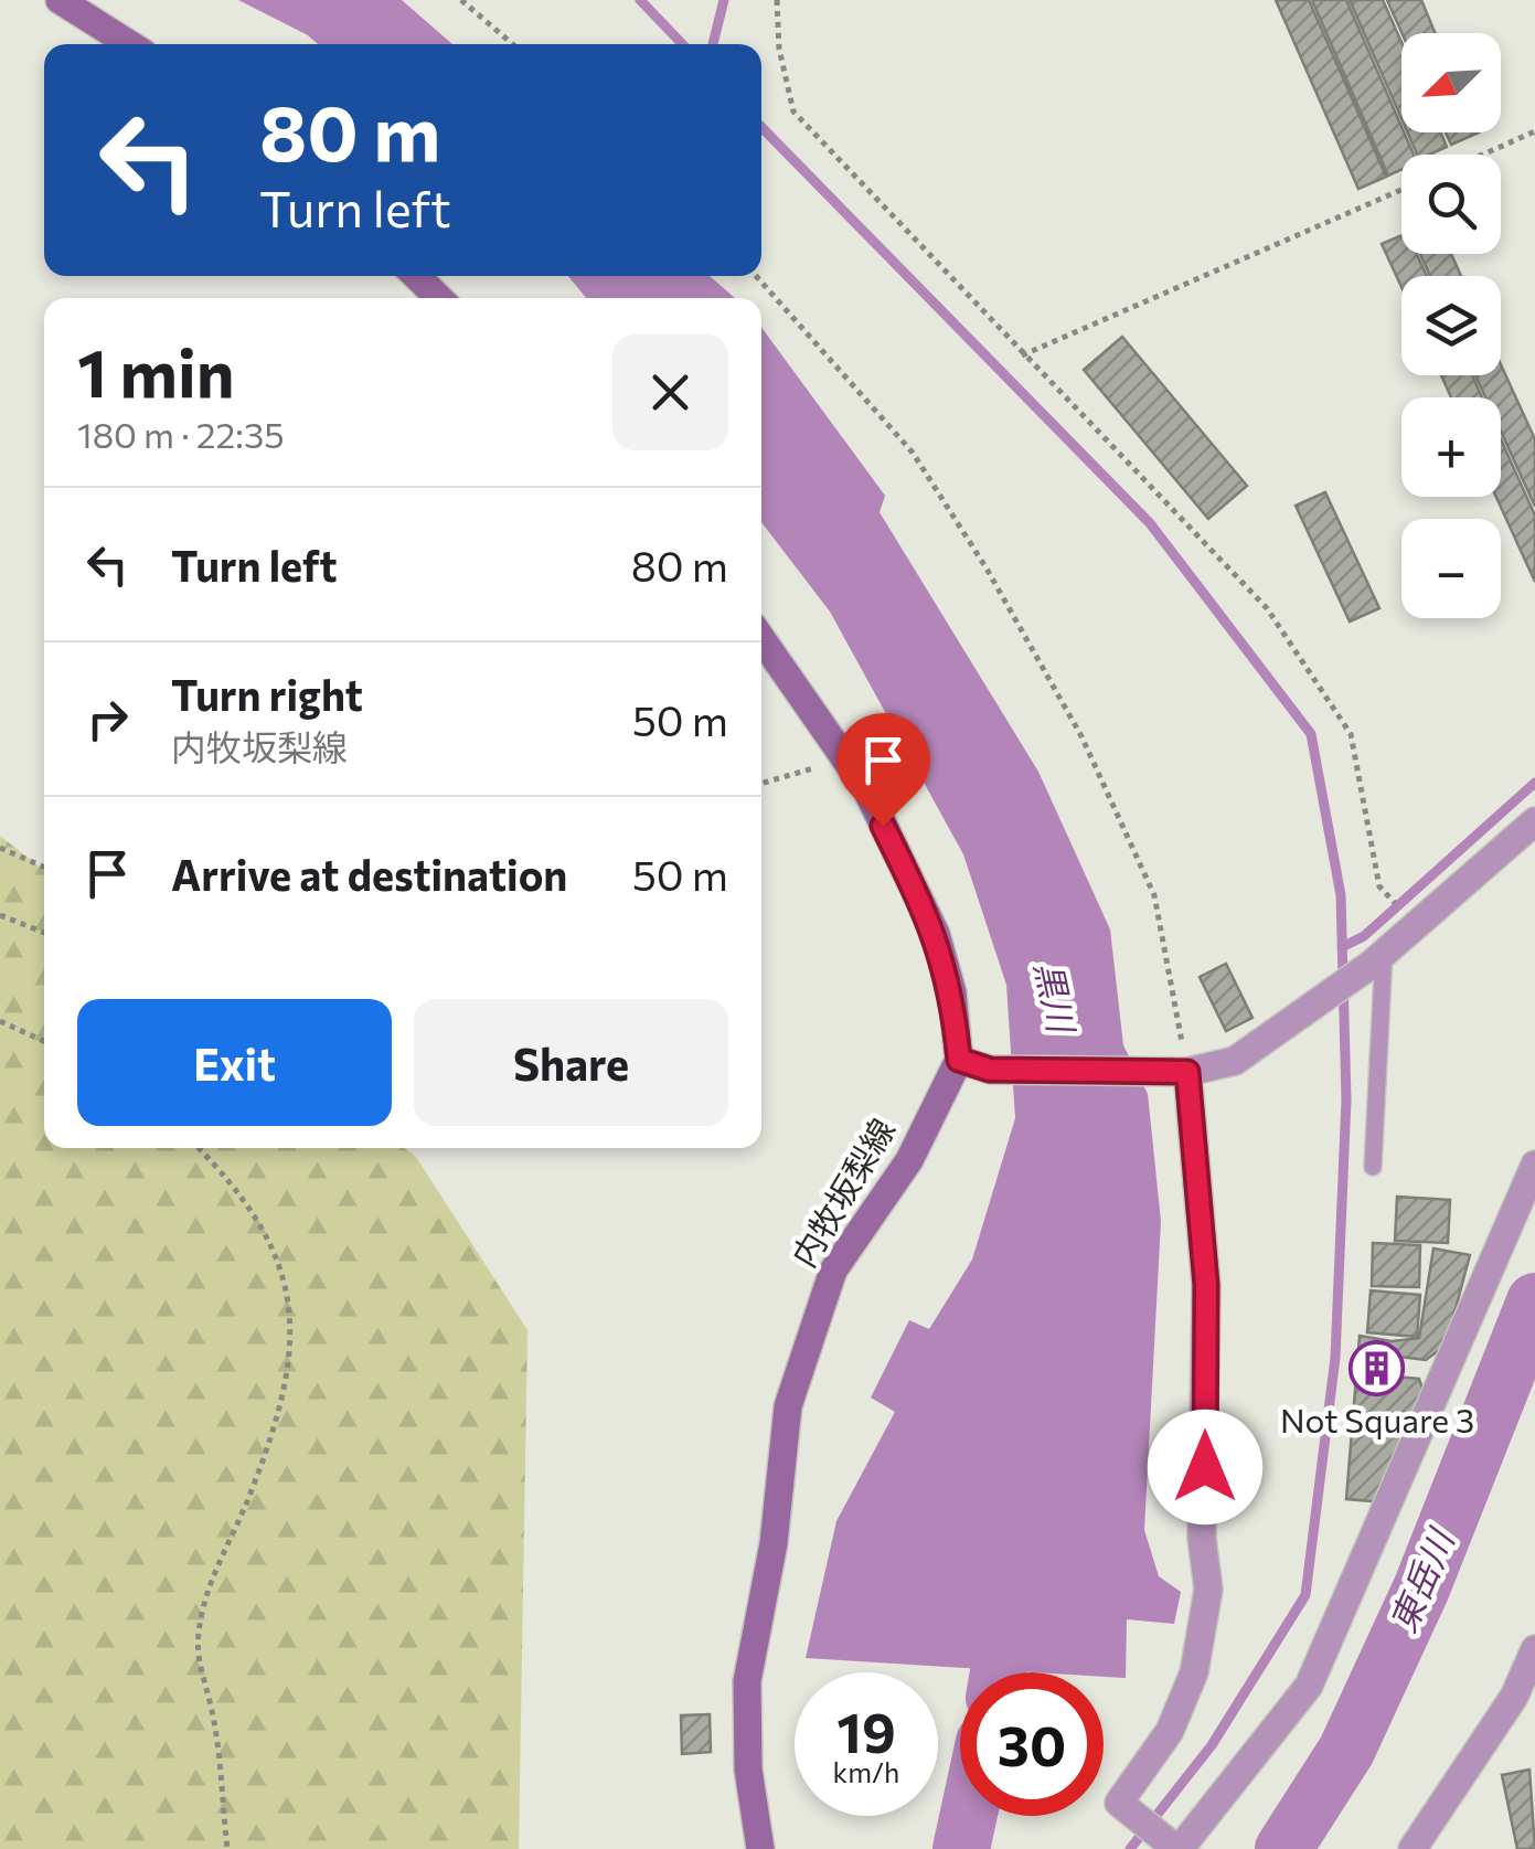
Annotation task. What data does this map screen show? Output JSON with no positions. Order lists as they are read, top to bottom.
{
  "streets": {
    "main road": ["内牧坂梨線"]
  },
  "water": ["黒川", "東岳川"],
  "places": {
    "building": ["Not Square 3"]
  },
  "north": "bottom left",
  "page": {
    "map_buttons": ["+", "−"],
    "turn": ["80 m", "Turn left"],
    "heading": ["1 min", "180 m · 22:35"],
    "list": [
      {
        "name": "Turn left",
        "value": "80 m"
      },
      {
        "name": "Turn right",
        "note": "内牧坂梨線",
        "value": "50 m"
      },
      {
        "name": "Arrive at destination",
        "value": "50 m"
      }
    ],
    "buttons": ["Exit", "Share"],
    "speed": "19 km/h",
    "limit": "30"
  }
}
